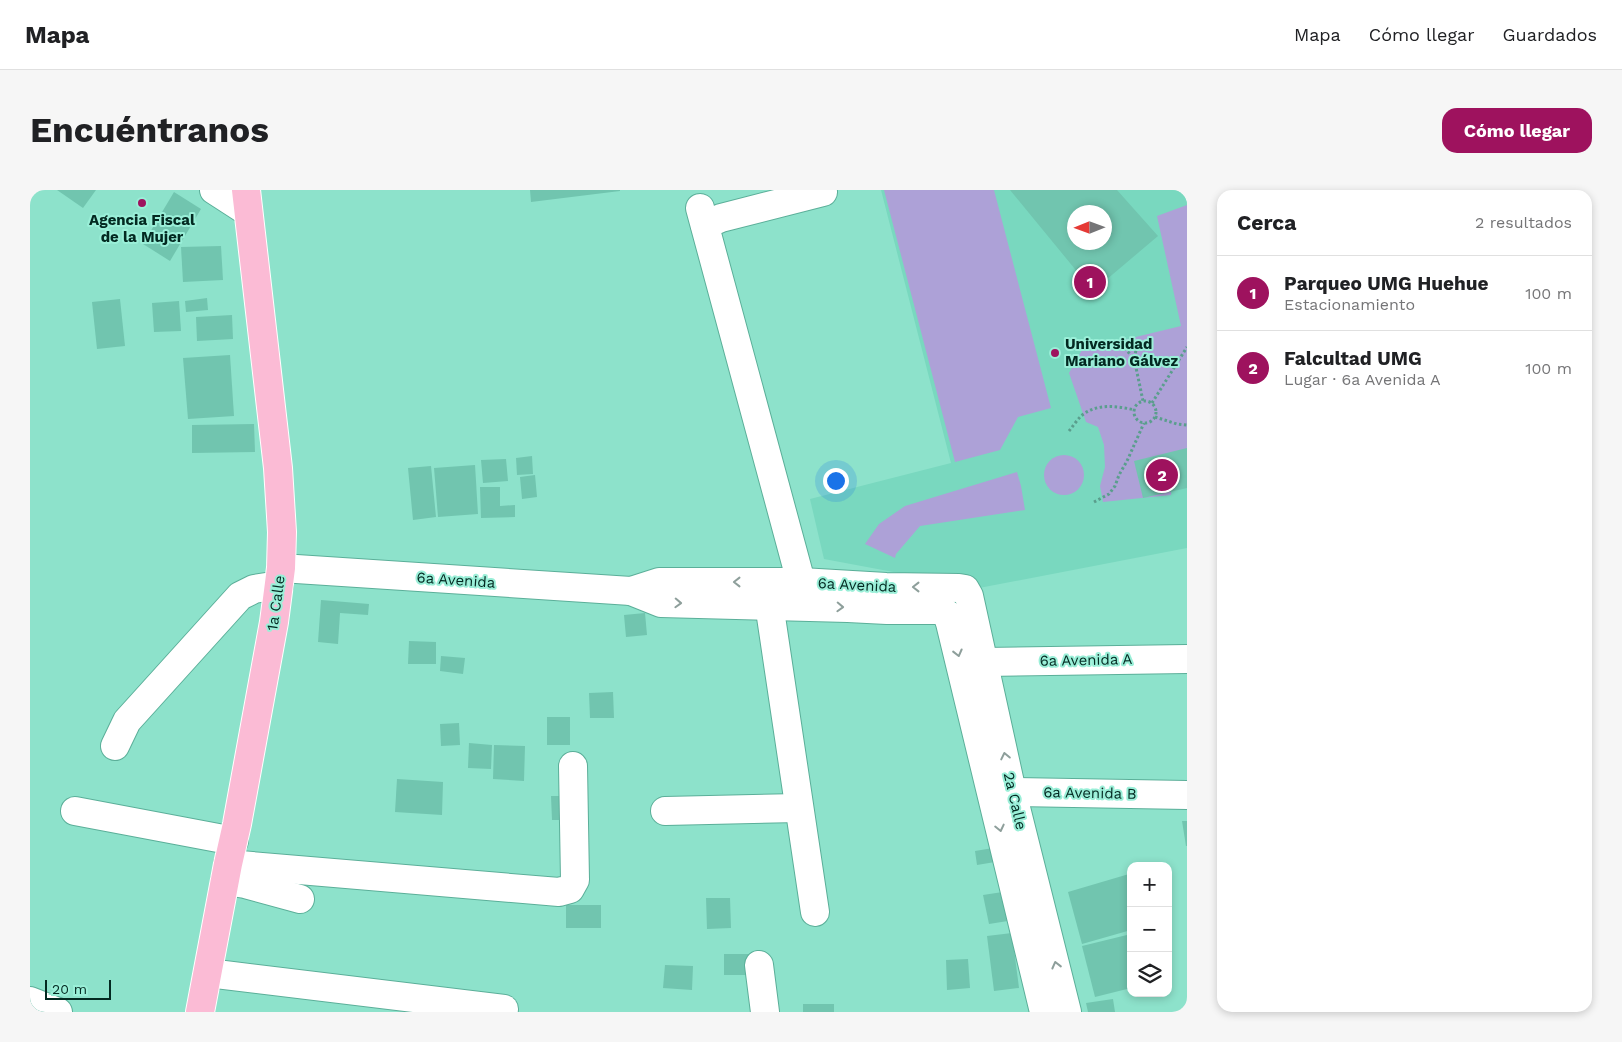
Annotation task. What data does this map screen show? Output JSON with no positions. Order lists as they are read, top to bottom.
{
  "streets": {
    "main road": ["1a Calle"],
    "street": [
      "6a Avenida",
      "6a Avenida A",
      "6a Avenida B",
      "2a Calle"
    ]
  },
  "crossings": [
    ["6a Avenida", "1a Calle"],
    ["6a Avenida", "2a Calle"],
    ["6a Avenida A", "2a Calle"],
    ["6a Avenida B", "2a Calle"]
  ],
  "places": ["Agencia Fiscal de la Mujer", "Universidad Mariano Gálvez"],
  "scale_bar": "20 m",
  "north": "left",
  "page": {
    "header": "Mapa",
    "nav": ["Mapa", "Cómo llegar", "Guardados"],
    "buttons": "Cómo llegar",
    "title": "Encuéntranos",
    "heading": ["Cerca", "2 resultados"],
    "list": [
      {
        "mark": "1",
        "name": "Parqueo UMG Huehue",
        "note": "Estacionamiento",
        "value": "100 m"
      },
      {
        "mark": "2",
        "name": "Falcultad UMG",
        "note": "Lugar · 6a Avenida A",
        "value": "100 m"
      }
    ],
    "pins": ["1", "2"],
    "map_buttons": ["+", "−"],
    "scale": "20 m"
  }
}
